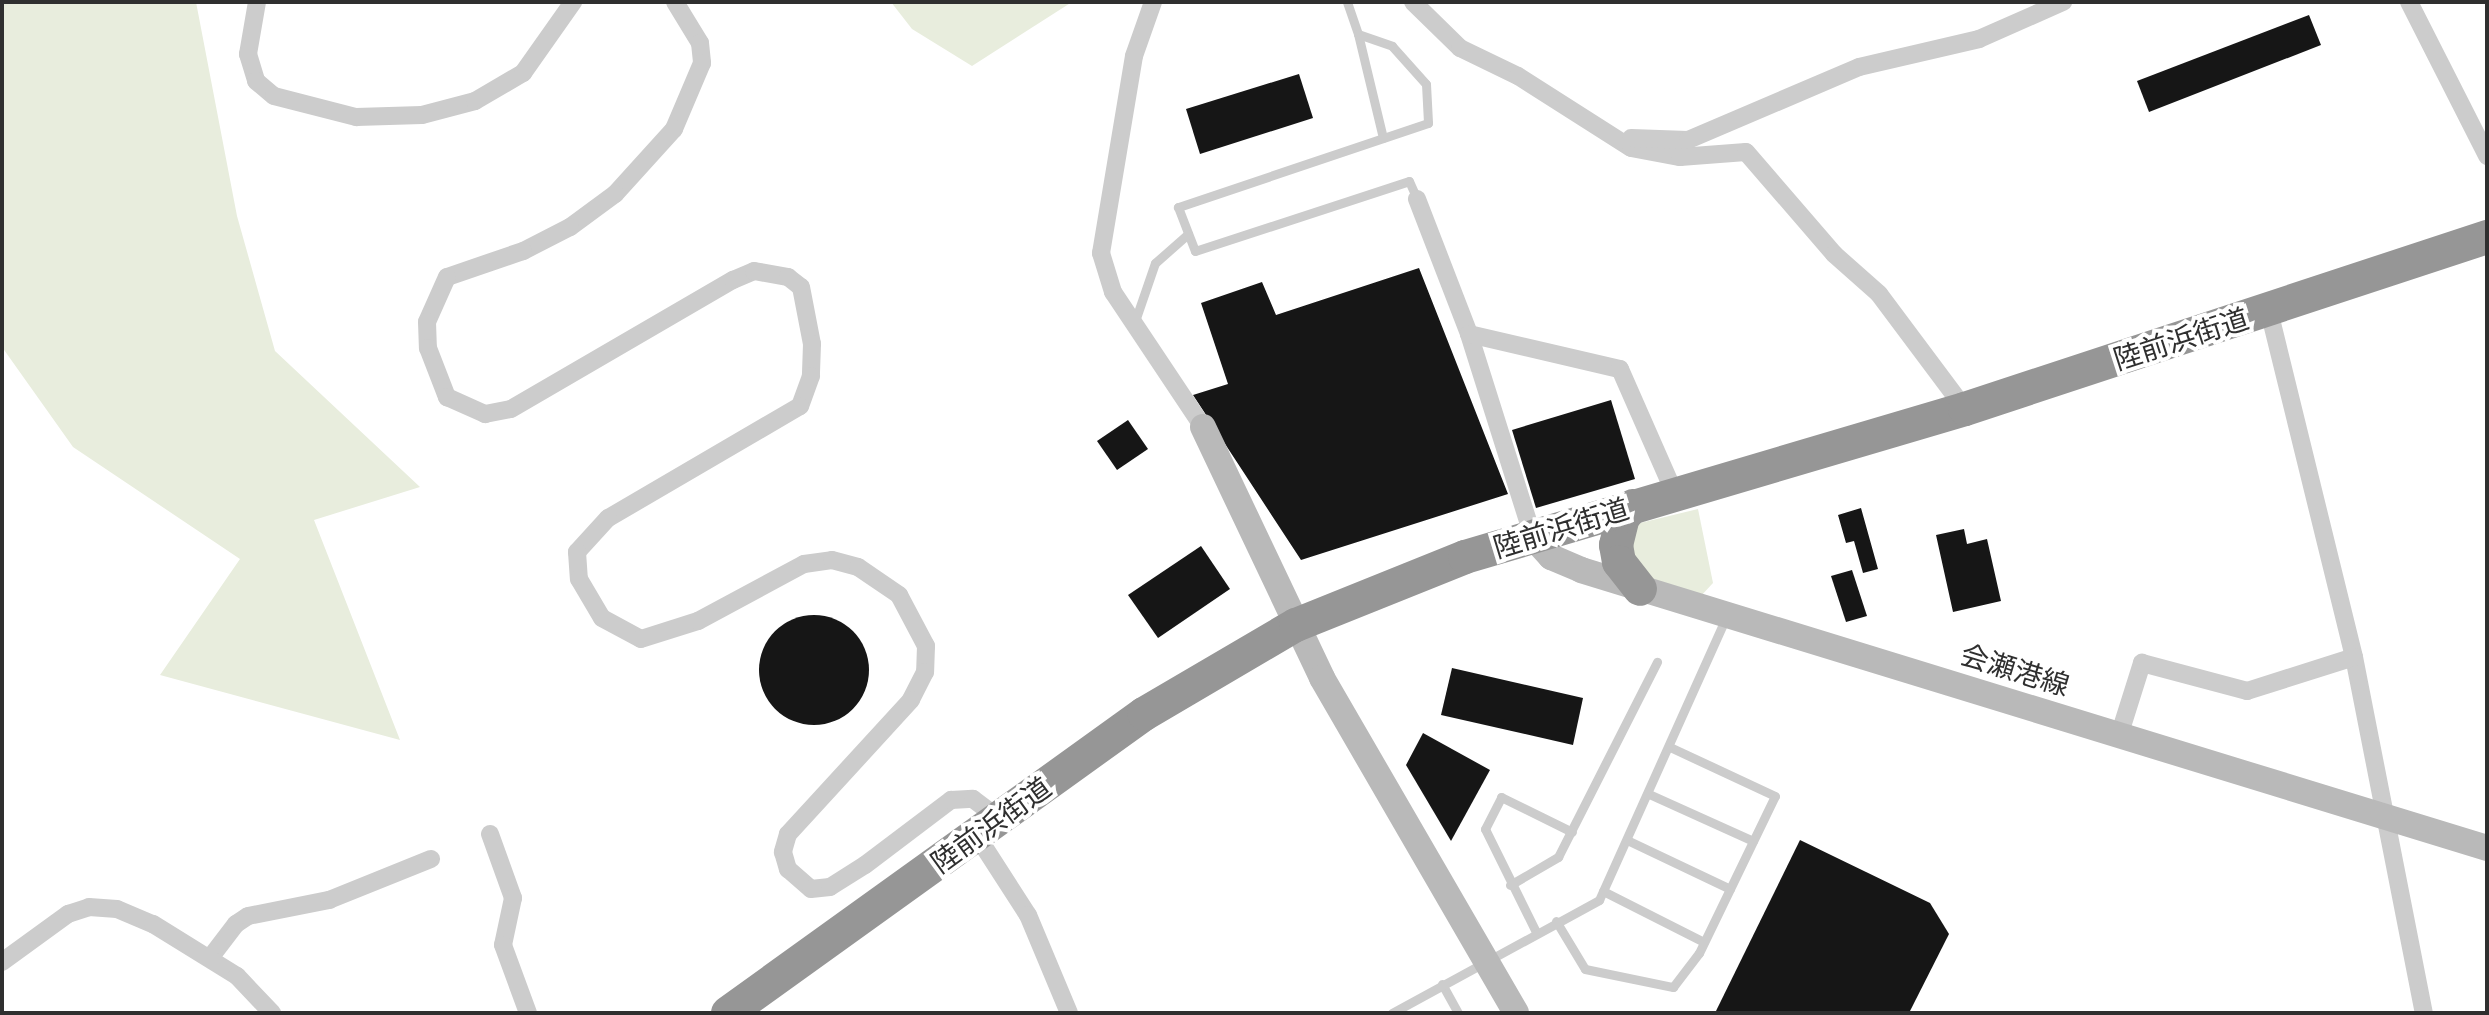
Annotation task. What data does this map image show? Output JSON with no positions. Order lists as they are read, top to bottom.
{
  "streets": {
    "highway": ["陸前浜街道"],
    "main road": ["会瀬港線"]
  },
  "crossings": [
    ["陸前浜街道", "会瀬港線"]
  ]
}
